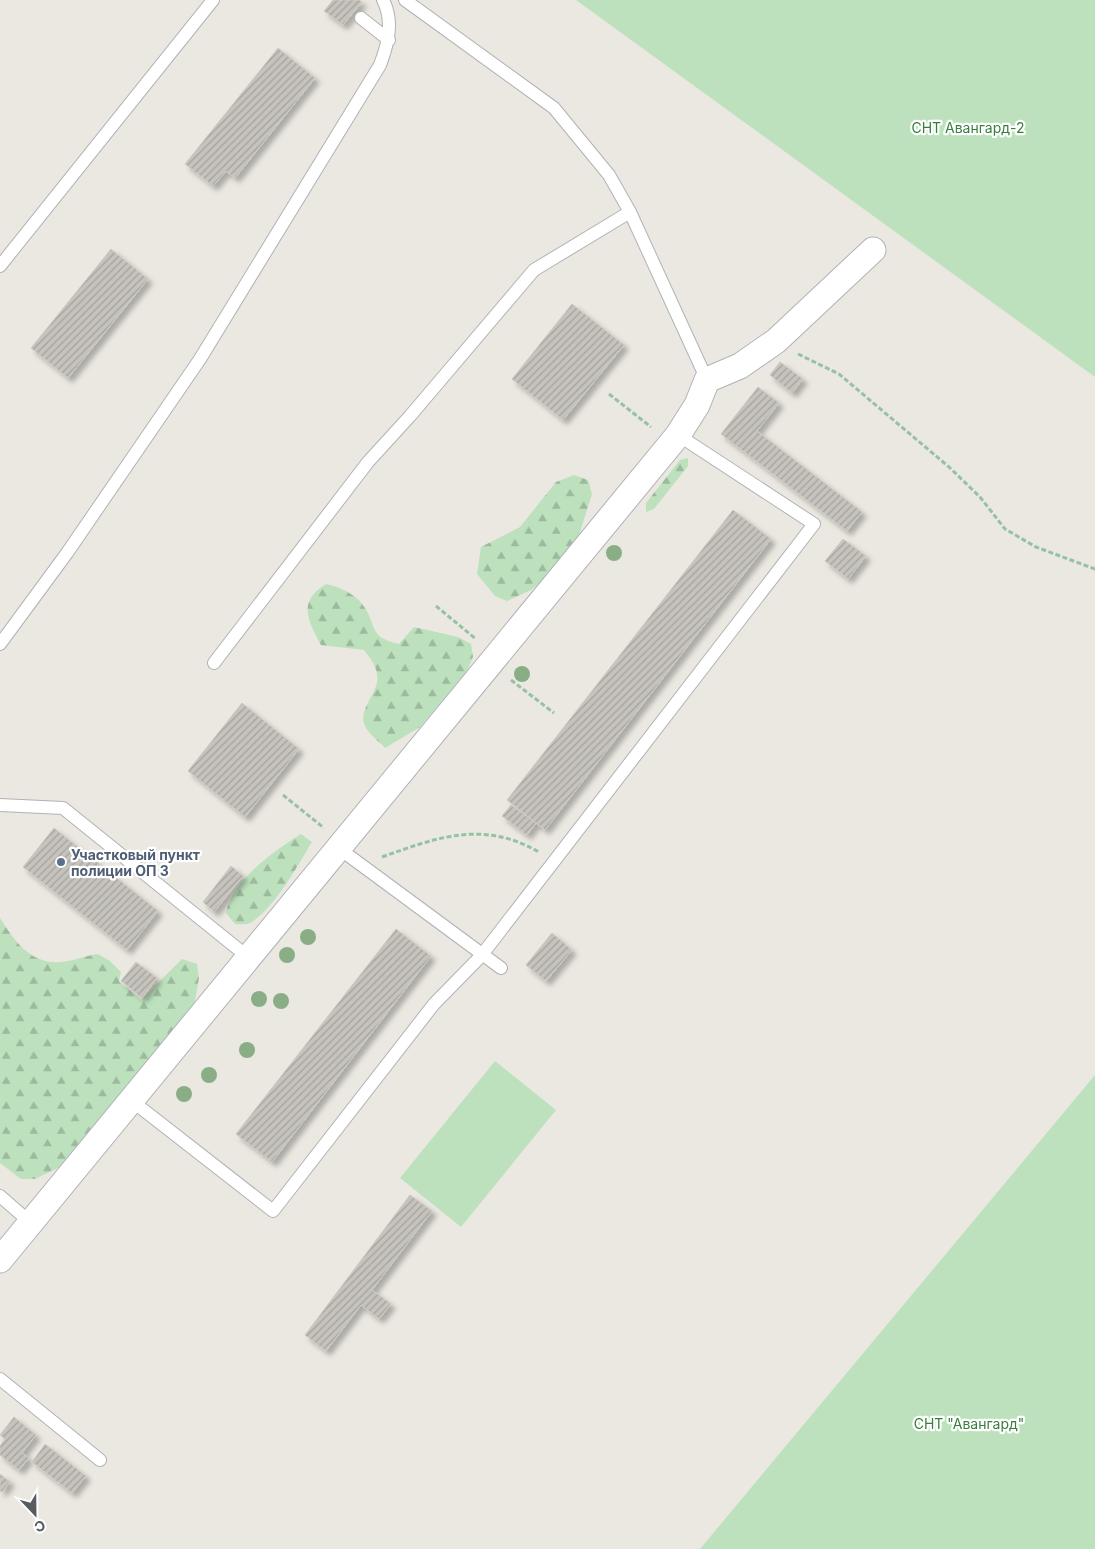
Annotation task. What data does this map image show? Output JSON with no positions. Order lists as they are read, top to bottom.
{
  "parks": ["СНТ Авангард-2", "СНТ \"Авангард\""],
  "places": ["Участковый пункт полиции ОП 3"],
  "north": "bottom"
}
